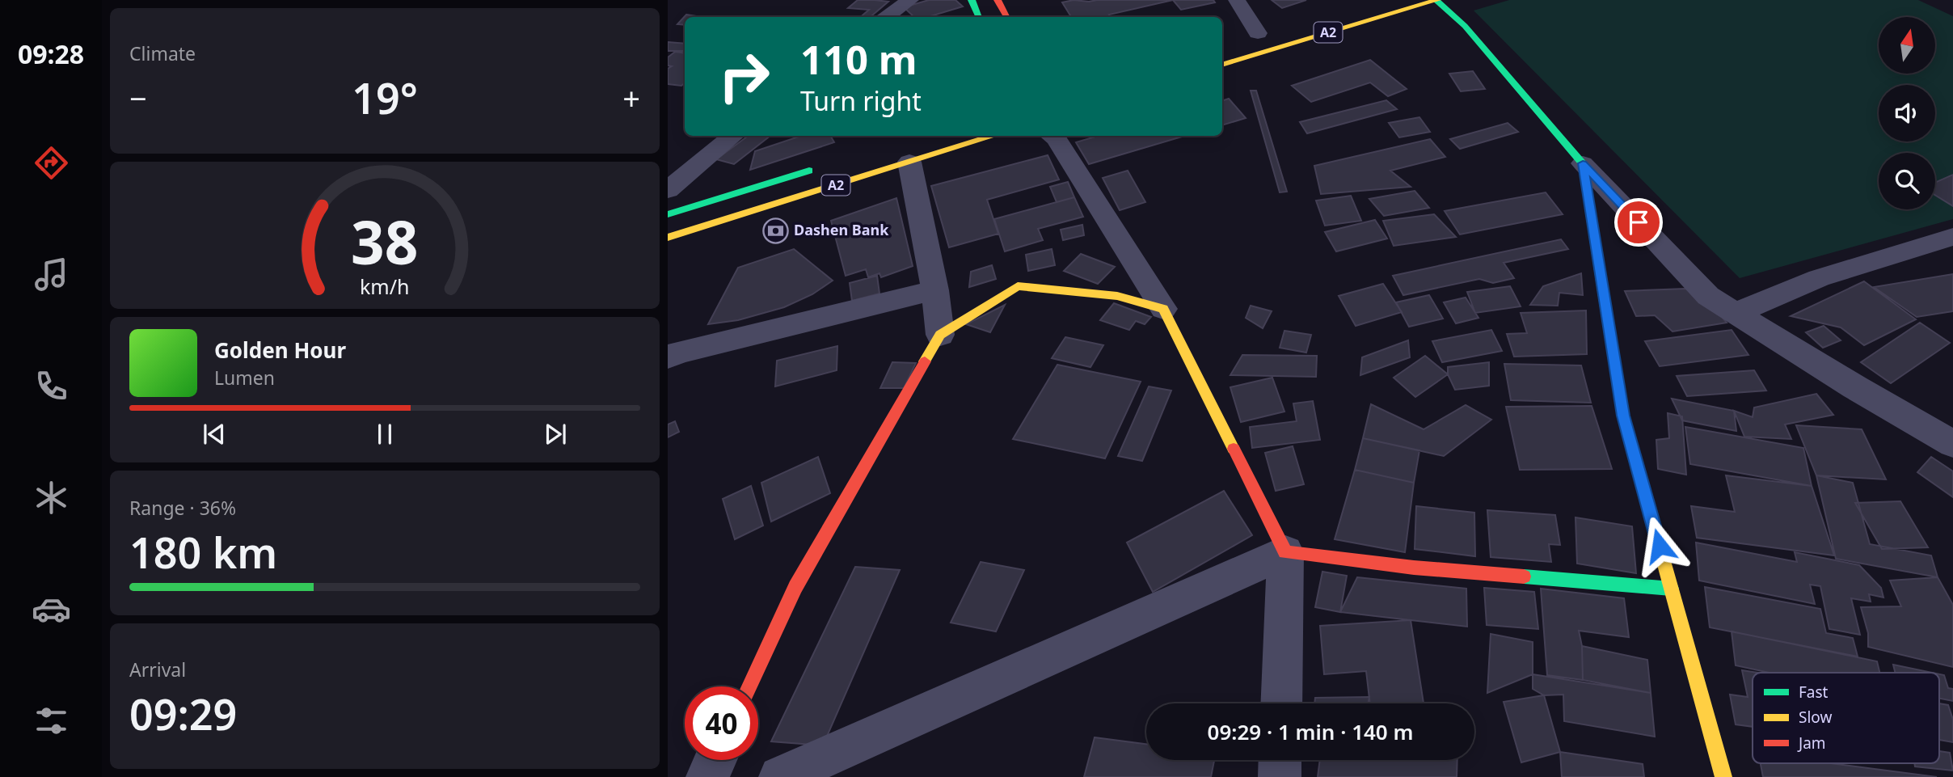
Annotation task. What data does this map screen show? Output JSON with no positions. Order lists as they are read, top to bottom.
{
  "streets": {
    "main road": ["A2"]
  },
  "places": {
    "bank": ["Dashen Bank"]
  },
  "legend": ["Fast", "Slow", "Jam"],
  "north": "top",
  "page": {
    "tabs": "09:28",
    "tile": [
      "Climate",
      ["Range · 36%", "180 km"],
      ["Arrival", "09:29"]
    ],
    "turn": ["110 m", "Turn right"],
    "heat": ["−", "19°", "+"],
    "song": ["Golden Hour", "Lumen"],
    "limit": "40",
    "trip": "09:29 · 1 min · 140 m",
    "gauge": ["38", "km/h"]
  }
}
